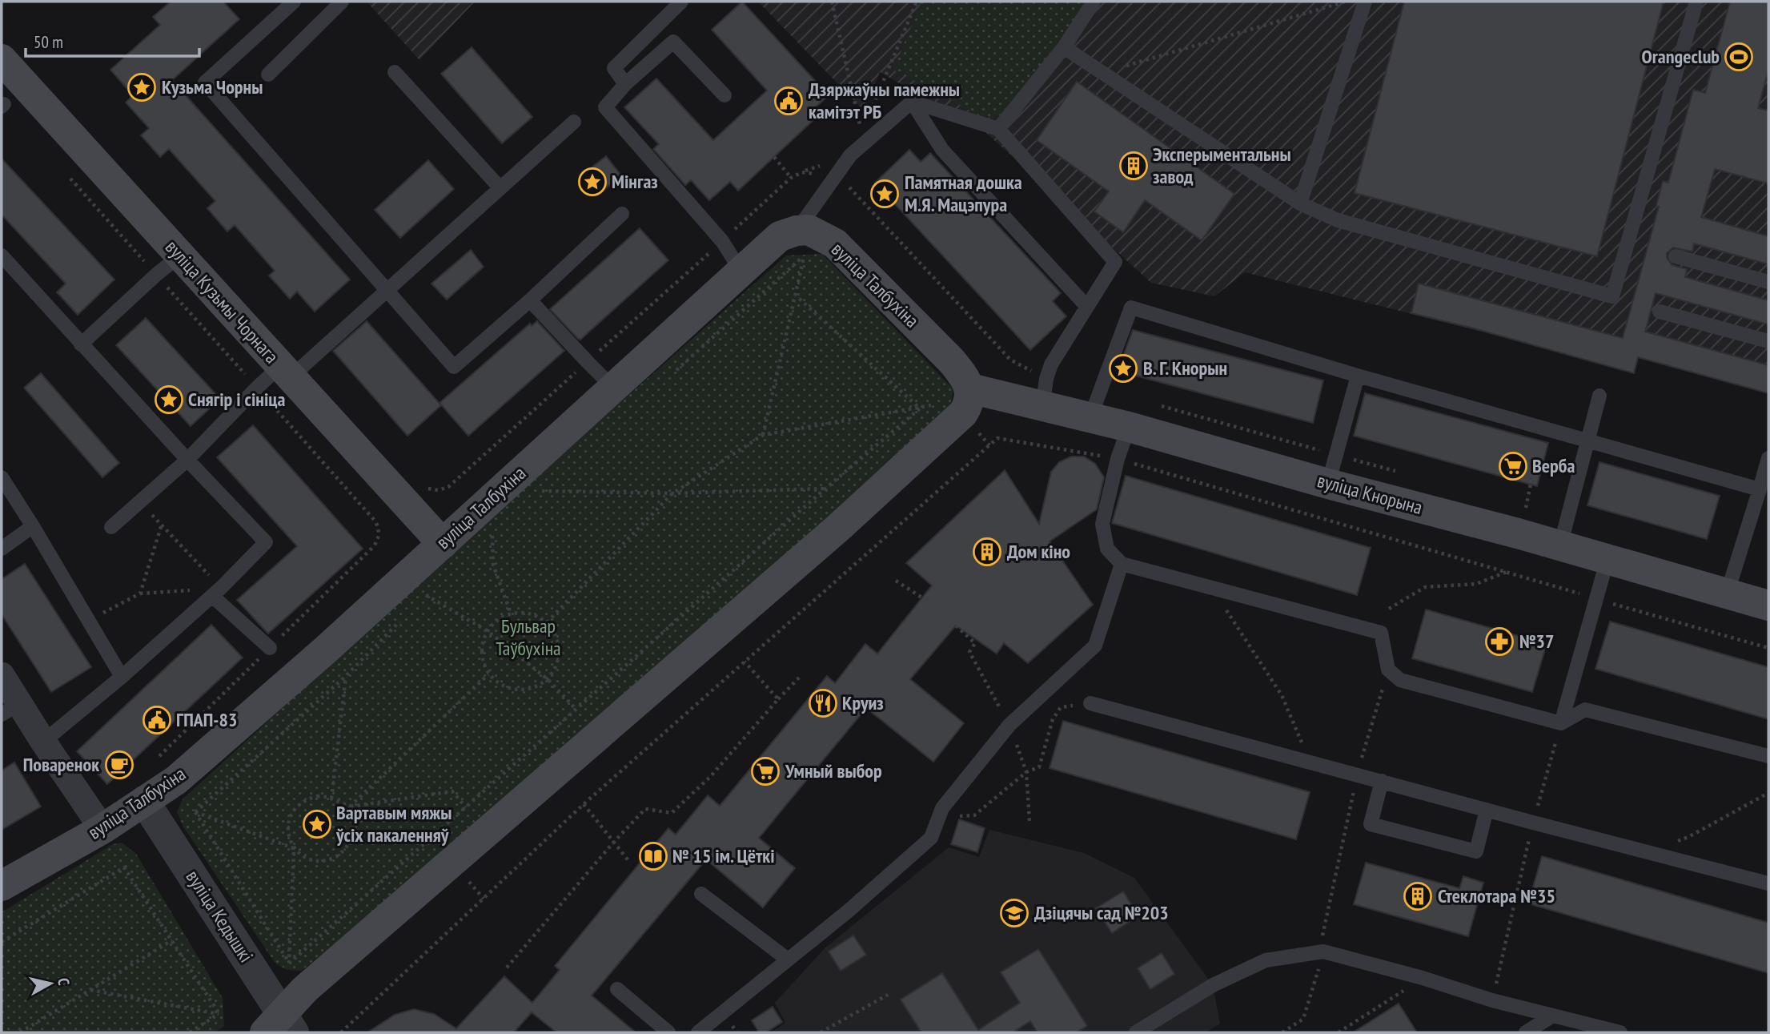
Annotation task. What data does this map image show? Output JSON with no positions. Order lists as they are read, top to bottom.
{
  "streets": {
    "main road": ["вуліца Талбухіна", "вуліца Кузьмы Чорнага", "вуліца Кнорына"],
    "street": ["вуліца Кедышкі"]
  },
  "crossings": [
    ["вуліца Талбухіна", "вуліца Кузьмы Чорнага"],
    ["вуліца Талбухіна", "вуліца Кнорына"],
    ["вуліца Талбухіна", "вуліца Кедышкі"]
  ],
  "parks": ["Бульвар Таўбухіна"],
  "places": {
    "sports": ["Orangeclub"],
    "place": [
      "Кузьма Чорны",
      "Мінгаз",
      "Памятная дошка М.Я. Мацэпура",
      "В. Г. Кнорын",
      "Снягір і сініца",
      "Вартавым мяжы ўсіх пакаленняў"
    ],
    "public building": ["Дзяржаўны памежны камітэт РБ", "ГПАП-83"],
    "building": ["Эксперыментальны завод", "Дом кіно", "Стеклотара №35"],
    "supermarket": ["Верба", "Умный выбор"],
    "pharmacy": ["№37"],
    "restaurant": ["Круиз"],
    "cafe": ["Поваренок"],
    "library": ["№ 15 ім. Цёткі"],
    "school or university": ["Дзіцячы сад №203"]
  },
  "scale_bar": "50 m",
  "north": "right"
}
